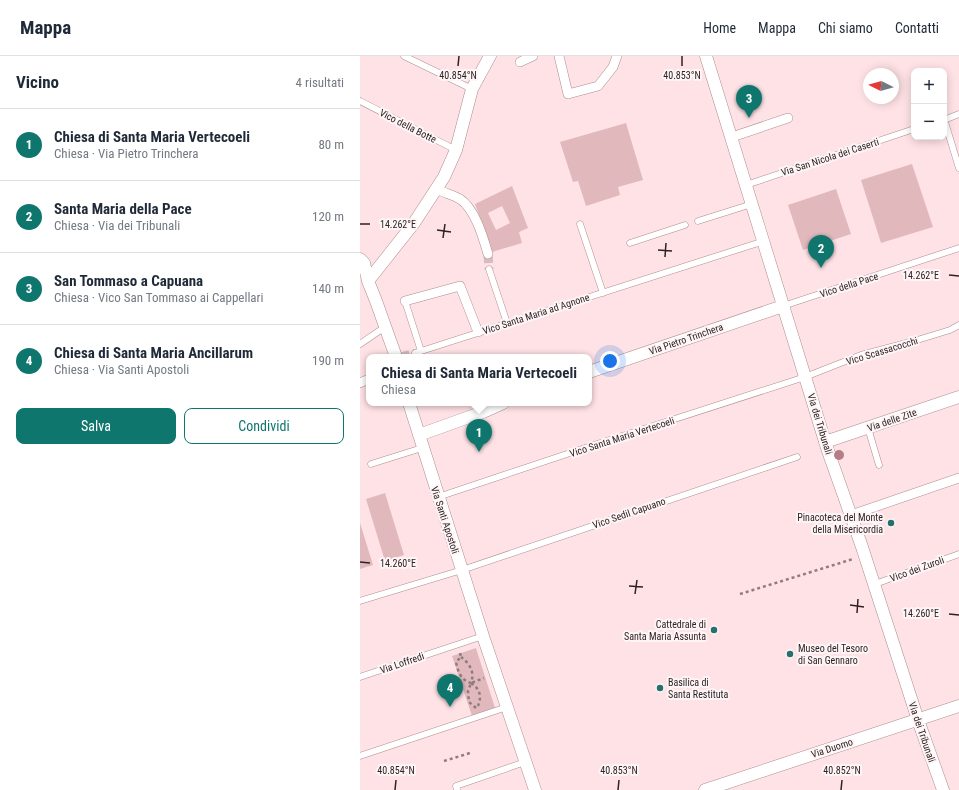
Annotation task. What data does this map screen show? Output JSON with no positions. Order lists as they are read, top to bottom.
{
  "streets": {
    "street": [
      "Via Pietro Trinchera",
      "Via delle Zite",
      "Via dei Tribunali",
      "Via Santi Apostoli",
      "Via Duomo"
    ],
    "lane": [
      "Vico della Botte",
      "Via San Nicola dei Caserti",
      "Vico della Pace",
      "Vico Santa Maria ad Agnone",
      "Vico Scassacocchi",
      "Vico Santa Maria Vertecoeli",
      "Vico Sedil Capuano",
      "Vico dei Zuroli",
      "Via Loffredi"
    ]
  },
  "crossings": [
    ["Via San Nicola dei Caserti", "Via dei Tribunali"],
    ["Vico della Pace", "Via Pietro Trinchera"],
    ["Vico della Pace", "Via dei Tribunali"],
    ["Vico Santa Maria ad Agnone", "Via dei Tribunali"],
    ["Via Pietro Trinchera", "Via dei Tribunali"],
    ["Vico Scassacocchi", "Via dei Tribunali"],
    ["Vico Scassacocchi", "Vico Santa Maria Vertecoeli"],
    ["Via delle Zite", "Via dei Tribunali"],
    ["Via dei Tribunali", "Vico Santa Maria Vertecoeli"],
    ["Via dei Tribunali", "Vico dei Zuroli"],
    ["Via dei Tribunali", "Via Duomo"],
    ["Vico Santa Maria Vertecoeli", "Via Santi Apostoli"],
    ["Vico Sedil Capuano", "Via Santi Apostoli"],
    ["Via Santi Apostoli", "Via Loffredi"]
  ],
  "places": [
    "Pinacoteca del Monte della Misericordia",
    "Cattedrale di Santa Maria Assunta",
    "Museo del Tesoro di San Gennaro",
    "Basilica di Santa Restituta"
  ],
  "north": "left",
  "page": {
    "header": "Mappa",
    "nav": [
      "Home",
      "Mappa",
      "Chi siamo",
      "Contatti"
    ],
    "heading": ["Vicino", "4 risultati"],
    "map_buttons": ["+", "−"],
    "pins": [
      "3",
      "2",
      "1",
      "4"
    ],
    "list": [
      {
        "mark": "1",
        "name": "Chiesa di Santa Maria Vertecoeli",
        "note": "Chiesa · Via Pietro Trinchera",
        "value": "80 m"
      },
      {
        "mark": "2",
        "name": "Santa Maria della Pace",
        "note": "Chiesa · Via dei Tribunali",
        "value": "120 m"
      },
      {
        "mark": "3",
        "name": "San Tommaso a Capuana",
        "note": "Chiesa · Vico San Tommaso ai Cappellari",
        "value": "140 m"
      },
      {
        "mark": "4",
        "name": "Chiesa di Santa Maria Ancillarum",
        "note": "Chiesa · Via Santi Apostoli",
        "value": "190 m"
      }
    ],
    "popup": ["Chiesa di Santa Maria Vertecoeli", "Chiesa"],
    "buttons": ["Salva", "Condividi"]
  },
  "coordinates": [
    "40.854°N",
    "40.853°N",
    "14.262°E",
    "14.260°E",
    "40.852°N"
  ]
}
